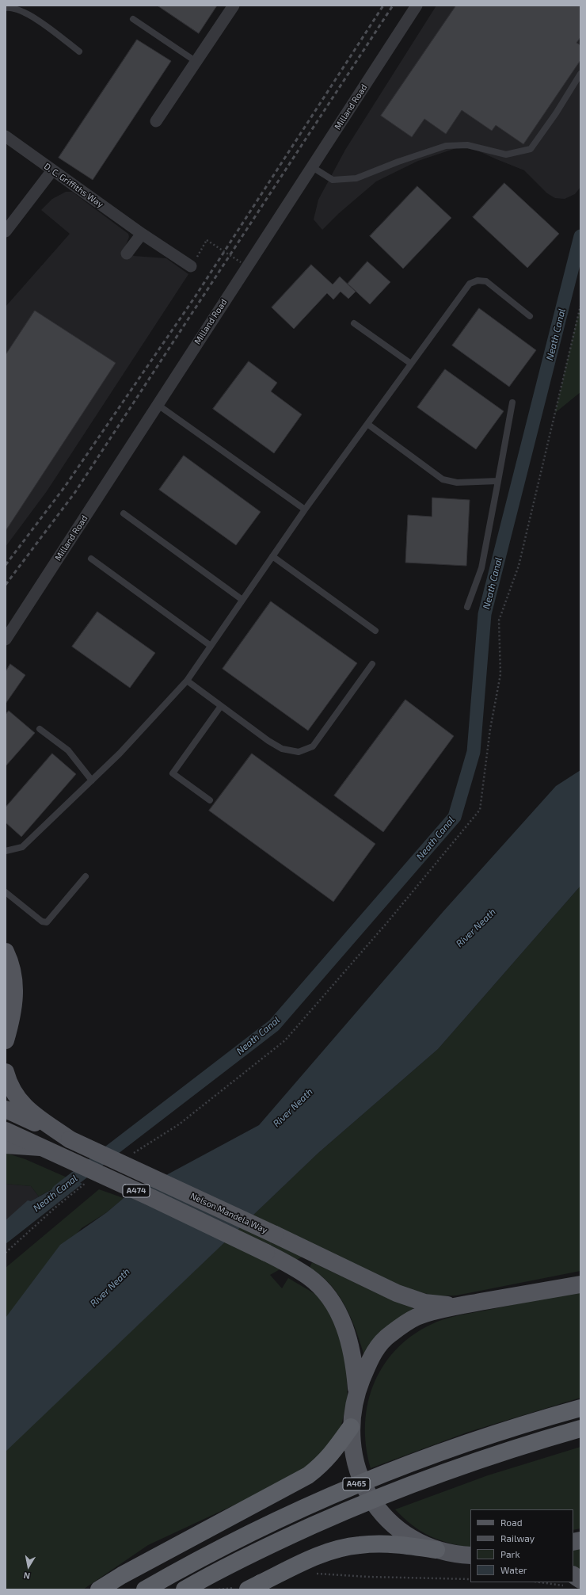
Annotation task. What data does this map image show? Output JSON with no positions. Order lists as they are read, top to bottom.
{
  "streets": {
    "highway": ["A465"],
    "main road": ["A474", "Nelson Mandela Way"],
    "street": ["Milland Road", "D. C. Griffiths Way"]
  },
  "water": ["Neath Canal", "River Neath"],
  "legend": [
    "Road",
    "Railway",
    "Park",
    "Water"
  ],
  "north": "bottom"
}
